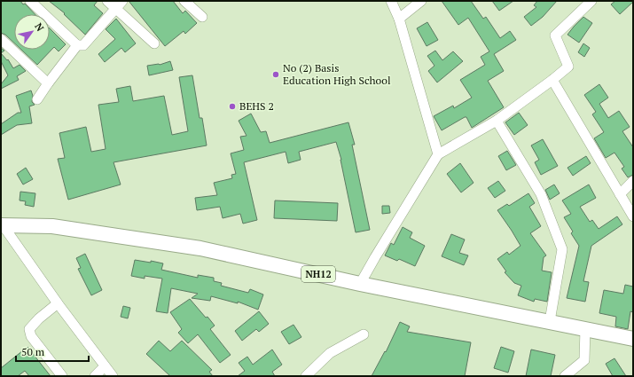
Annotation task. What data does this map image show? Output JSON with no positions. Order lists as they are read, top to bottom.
{
  "streets": {
    "highway": ["NH12"]
  },
  "places": ["No (2) Basis Education High School", "BEHS 2"],
  "scale_bar": "50 m",
  "north": "top right"
}
